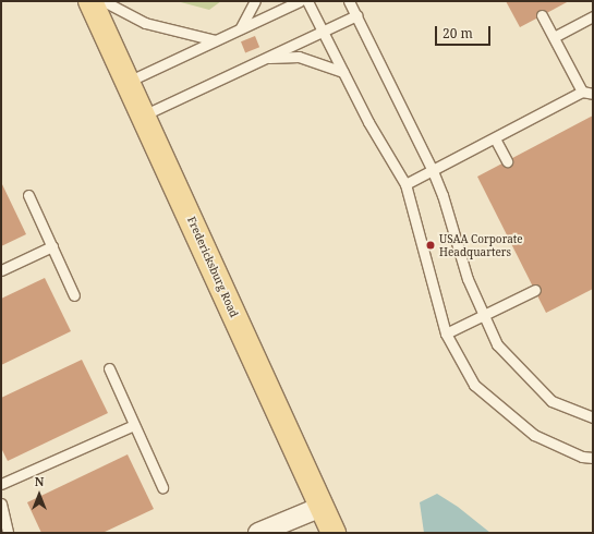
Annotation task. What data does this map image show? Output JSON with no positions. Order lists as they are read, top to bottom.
{
  "streets": {
    "main road": ["Fredericksburg Road"]
  },
  "places": ["USAA Corporate Headquarters"],
  "scale_bar": "20 m",
  "north": "top"
}
